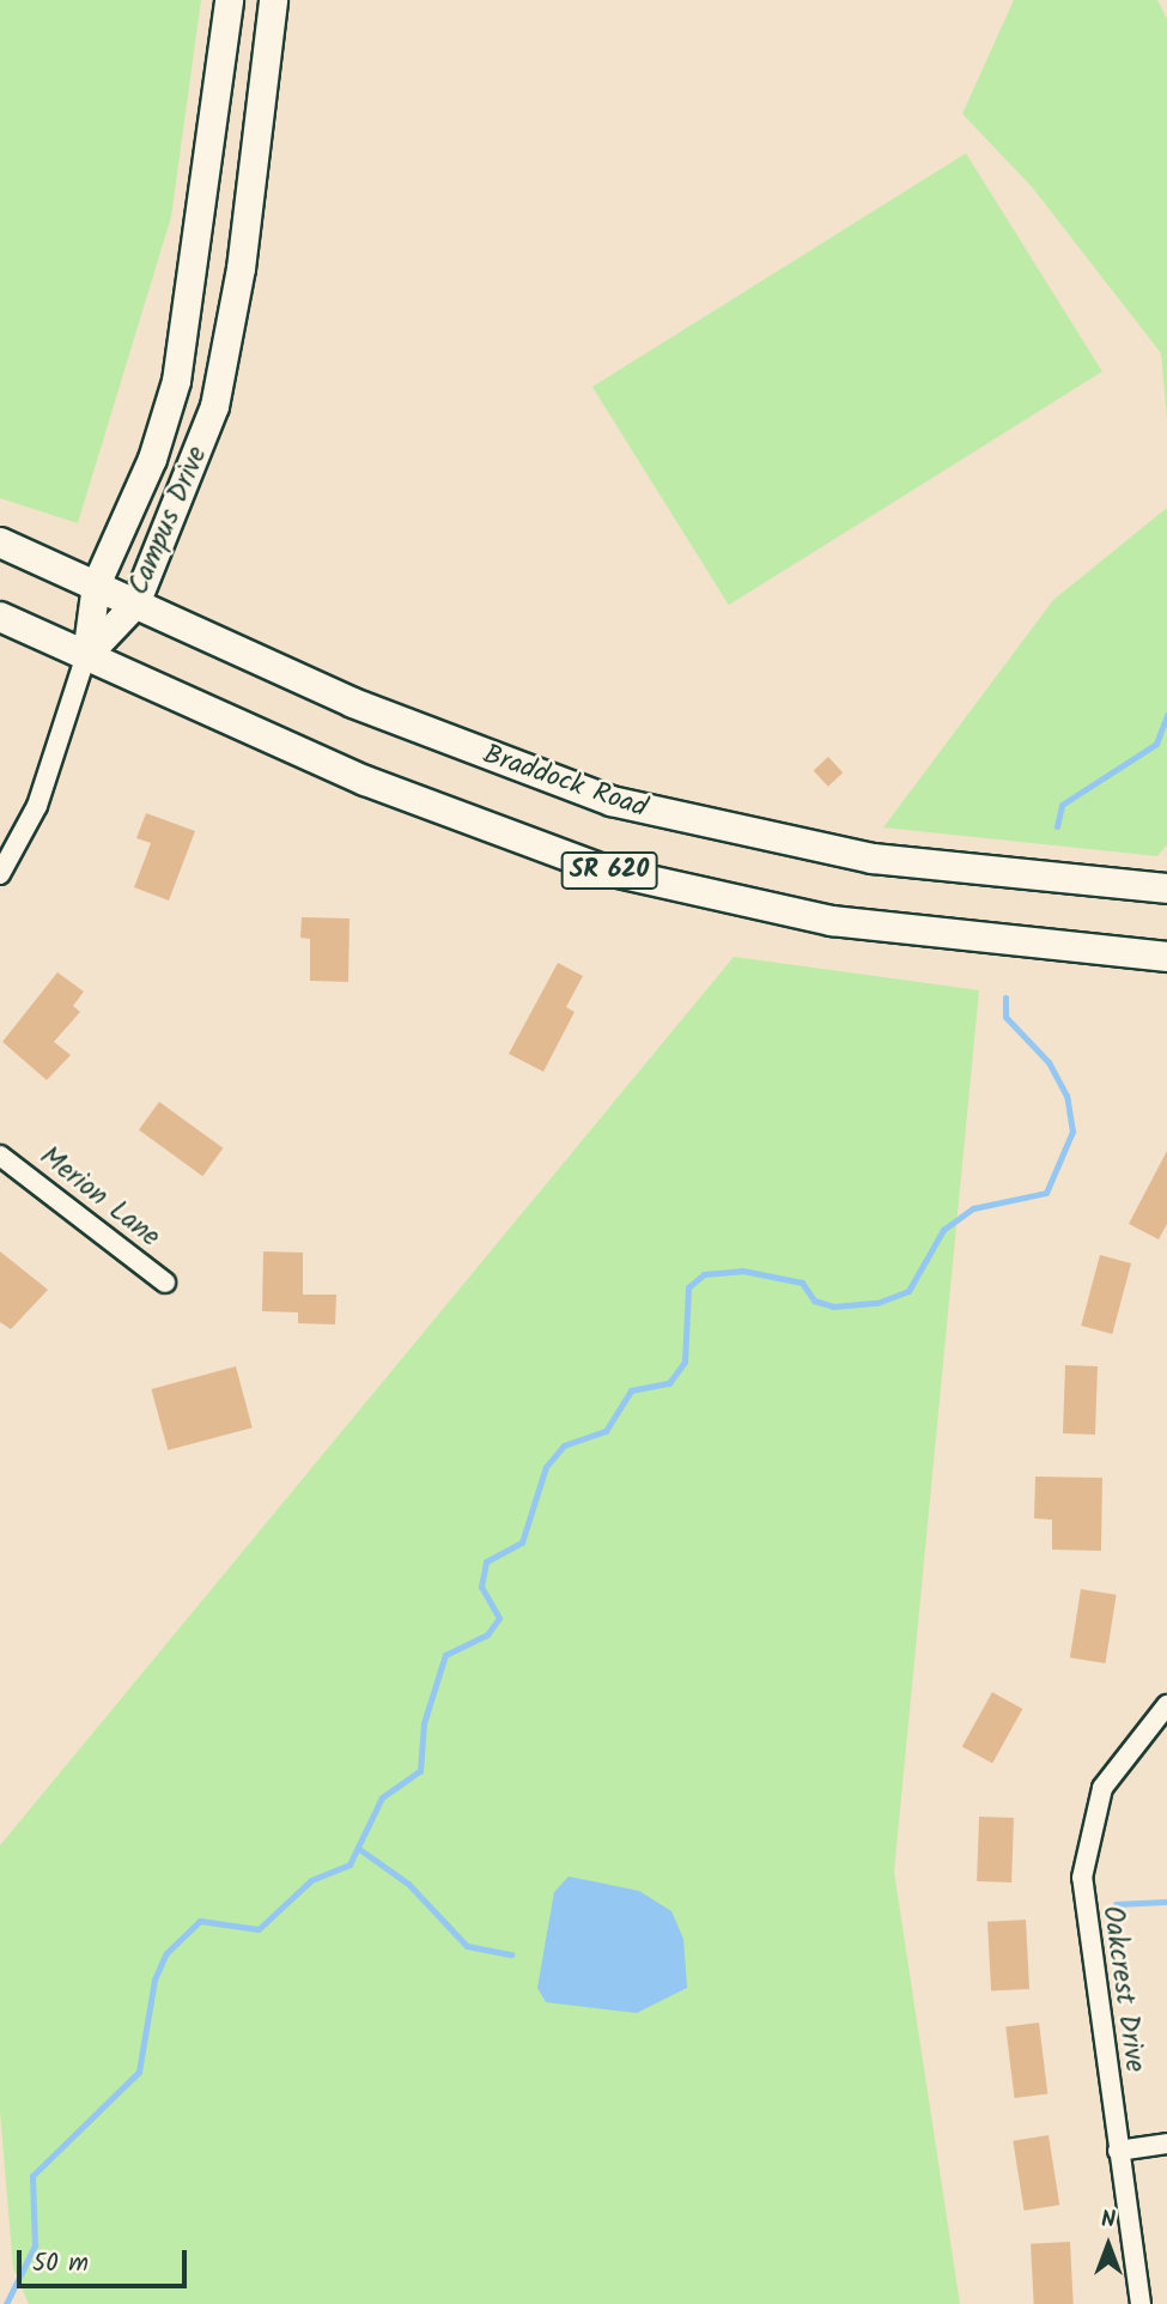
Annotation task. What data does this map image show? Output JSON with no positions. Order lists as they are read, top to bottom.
{
  "streets": {
    "main road": ["Braddock Road", "SR 620"],
    "street": ["Campus Drive", "Merion Lane", "Oakcrest Drive"]
  },
  "crossings": [
    ["Campus Drive", "Braddock Road"],
    ["Campus Drive", "SR 620"]
  ],
  "scale_bar": "50 m",
  "north": "top"
}
